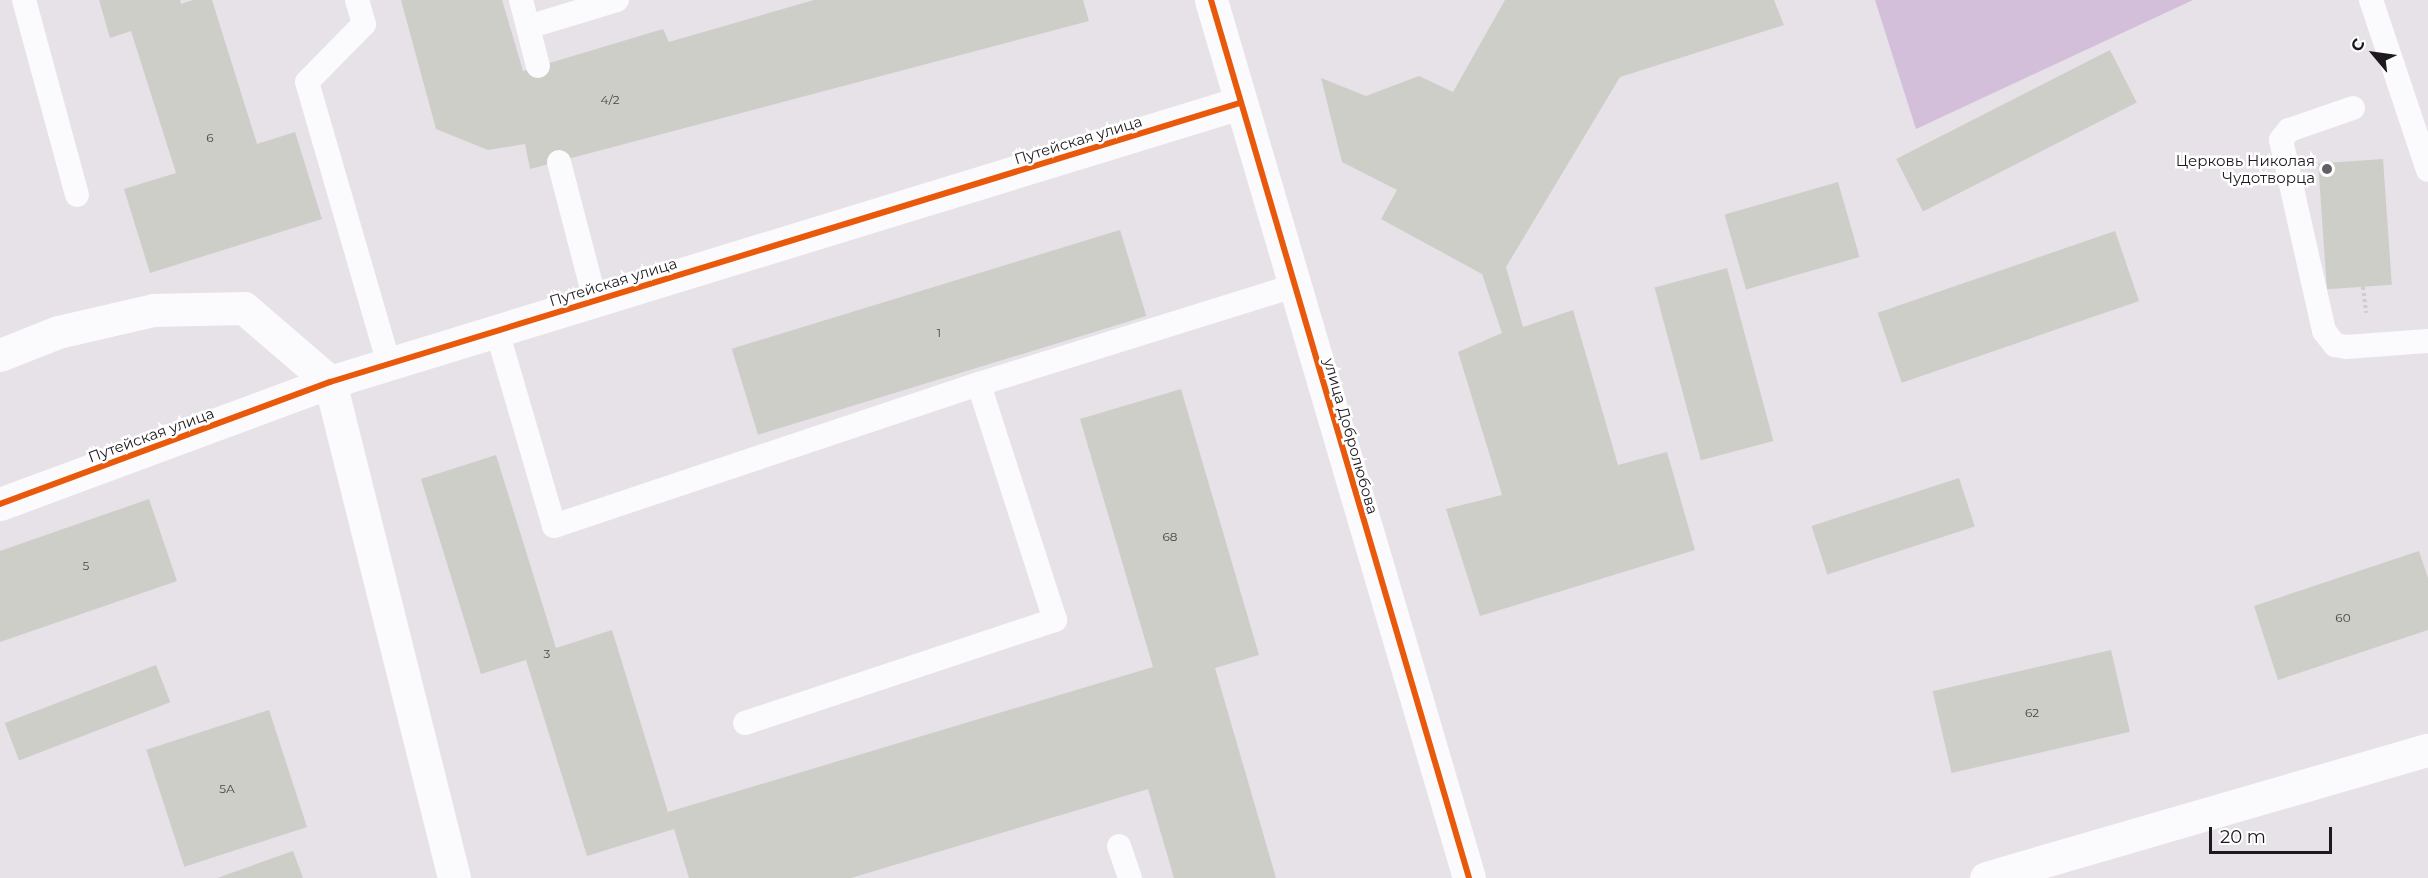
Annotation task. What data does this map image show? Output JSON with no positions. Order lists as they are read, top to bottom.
{
  "streets": {
    "street": ["Путейская улица", "улица Добролюбова"]
  },
  "crossings": [
    ["Путейская улица", "улица Добролюбова"]
  ],
  "places": ["Церковь Николая Чудотворца"],
  "house_numbers": [
    "4/2",
    "6",
    "1",
    "68",
    "5",
    "60",
    "3",
    "62",
    "5А"
  ],
  "scale_bar": "20 m",
  "north": "top left"
}
